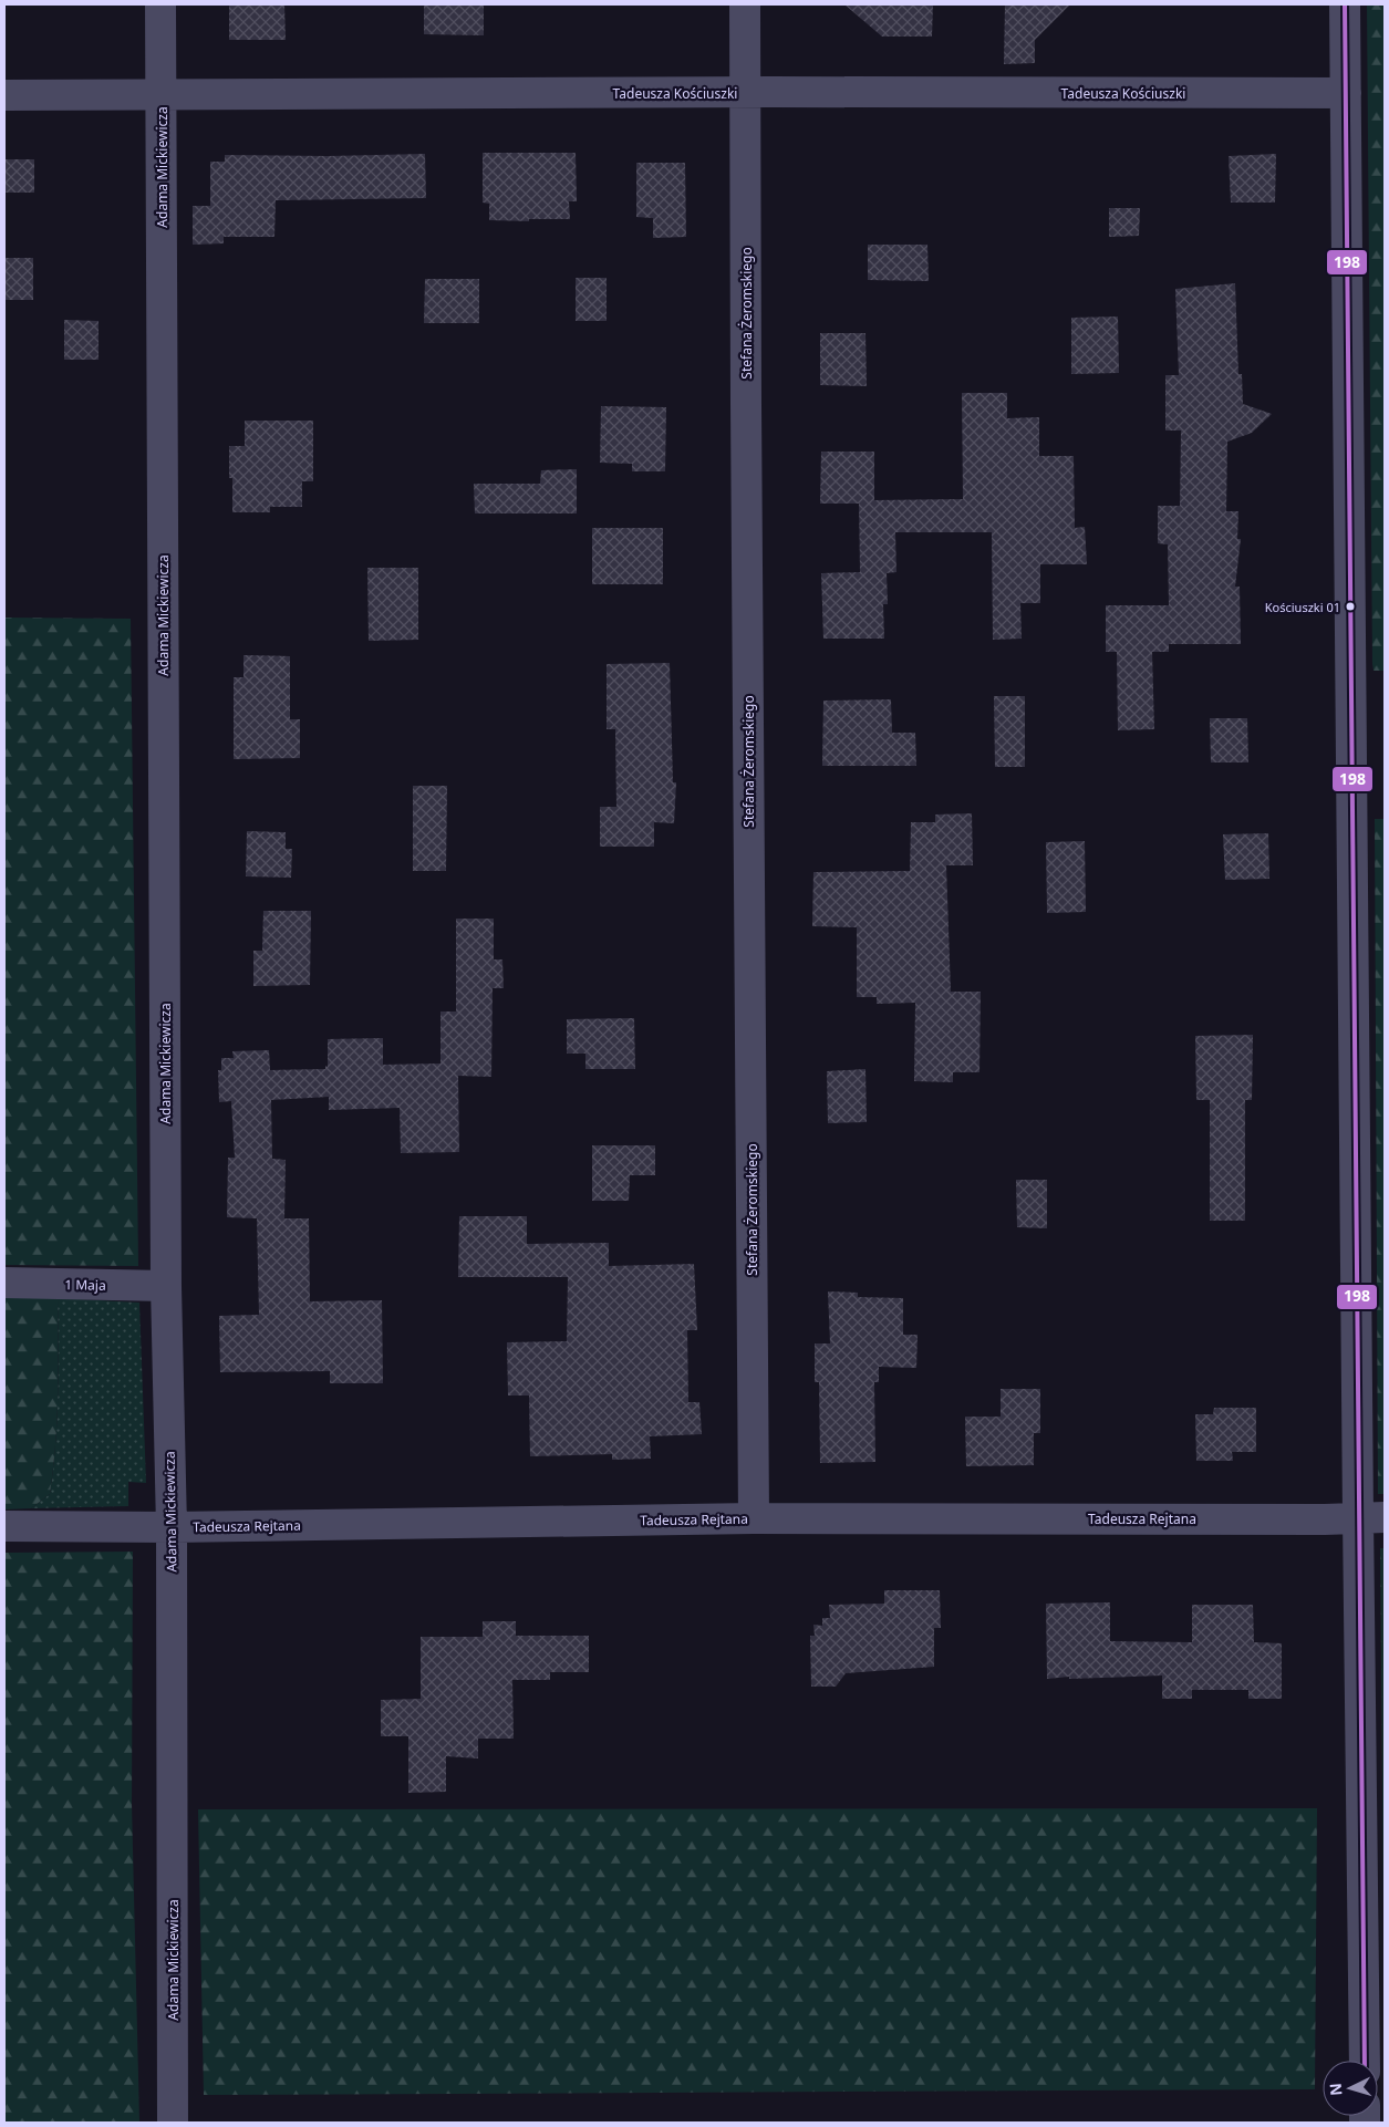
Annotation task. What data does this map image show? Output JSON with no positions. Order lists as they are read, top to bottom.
{
  "streets": {
    "street": [
      "Tadeusza Kościuszki",
      "Adama Mickiewicza",
      "Stefana Żeromskiego",
      "1 Maja",
      "Tadeusza Rejtana"
    ]
  },
  "crossings": [
    ["Tadeusza Kościuszki", "Adama Mickiewicza"],
    ["Tadeusza Kościuszki", "Stefana Żeromskiego"],
    ["Adama Mickiewicza", "1 Maja"],
    ["Adama Mickiewicza", "Tadeusza Rejtana"],
    ["Stefana Żeromskiego", "Tadeusza Rejtana"]
  ],
  "places": ["Kościuszki 01"],
  "lines": ["transit line 198"],
  "north": "left"
}
